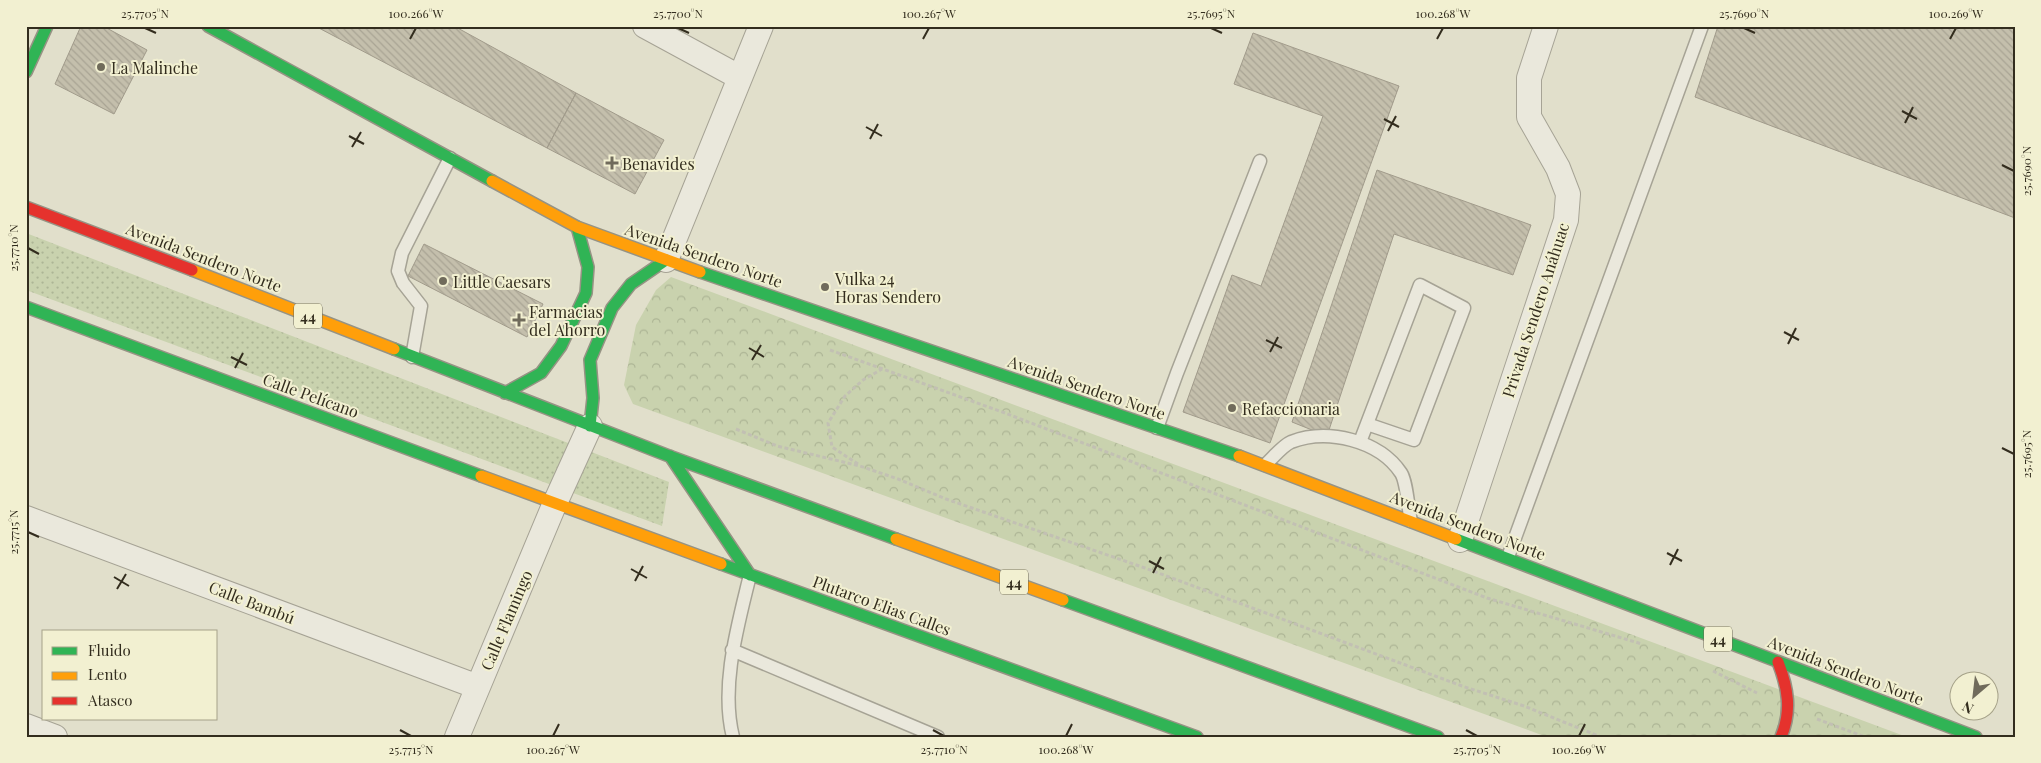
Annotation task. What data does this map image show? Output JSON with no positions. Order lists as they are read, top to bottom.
{
  "streets": {
    "main road": [
      "Avenida Sendero Norte",
      "44",
      "Calle Pelícano",
      "Plutarco Elias Calles"
    ],
    "street": ["Privada Sendero Anáhuac", "Calle Bambú", "Calle Flamingo"]
  },
  "crossings": [
    ["Avenida Sendero Norte", "Privada Sendero Anáhuac"],
    ["Avenida Sendero Norte", "Calle Flamingo"],
    ["Calle Pelícano", "Plutarco Elias Calles"],
    ["Calle Pelícano", "Calle Flamingo"],
    ["Calle Bambú", "Calle Flamingo"],
    ["Plutarco Elias Calles", "Calle Flamingo"]
  ],
  "places": {
    "other": [
      "La Malinche",
      "Little Caesars",
      "Vulka 24 Horas Sendero",
      "Refaccionaria"
    ],
    "health": ["Benavides", "Farmacias del Ahorro"]
  },
  "legend": ["Fluido", "Lento", "Atasco"],
  "north": "bottom left",
  "coordinates": [
    "25.7705°N",
    "100.266°W",
    "25.7700°N",
    "100.267°W",
    "25.7695°N",
    "100.268°W",
    "25.7690°N",
    "100.269°W",
    "25.7710°N",
    "25.7715°N"
  ]
}
